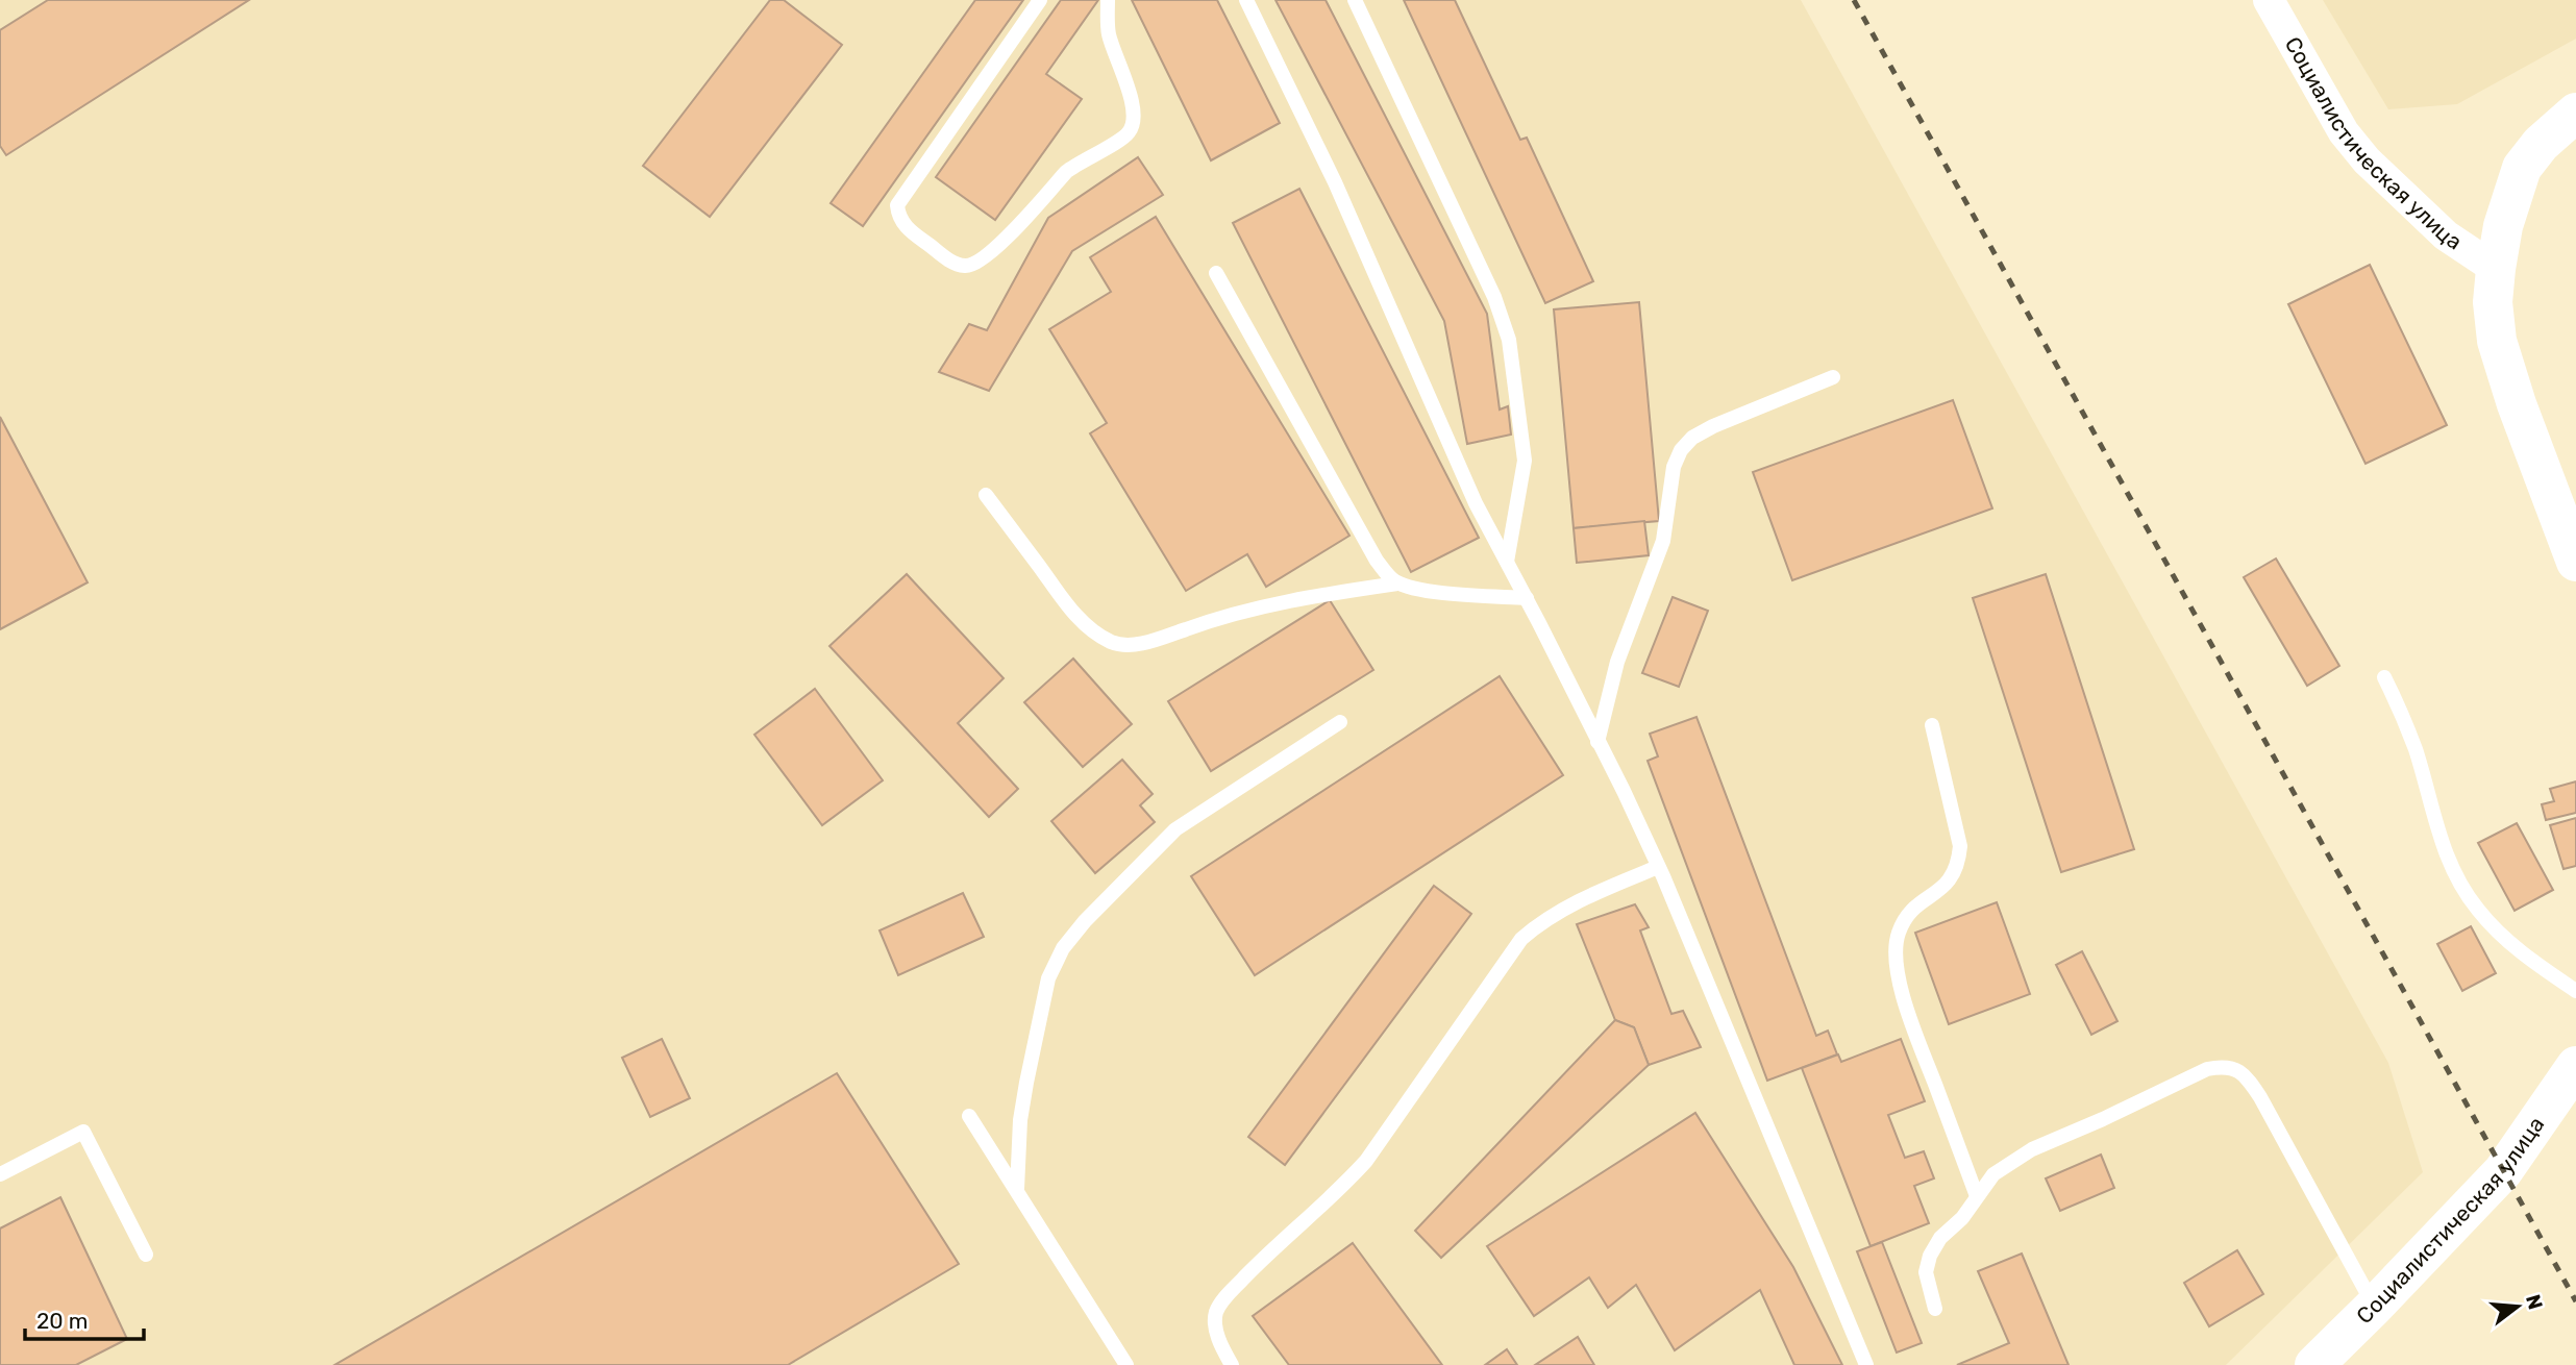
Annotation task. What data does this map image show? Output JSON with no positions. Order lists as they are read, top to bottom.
{
  "streets": {
    "main road": ["Социалистическая улица"]
  },
  "scale_bar": "20 m",
  "north": "right"
}
